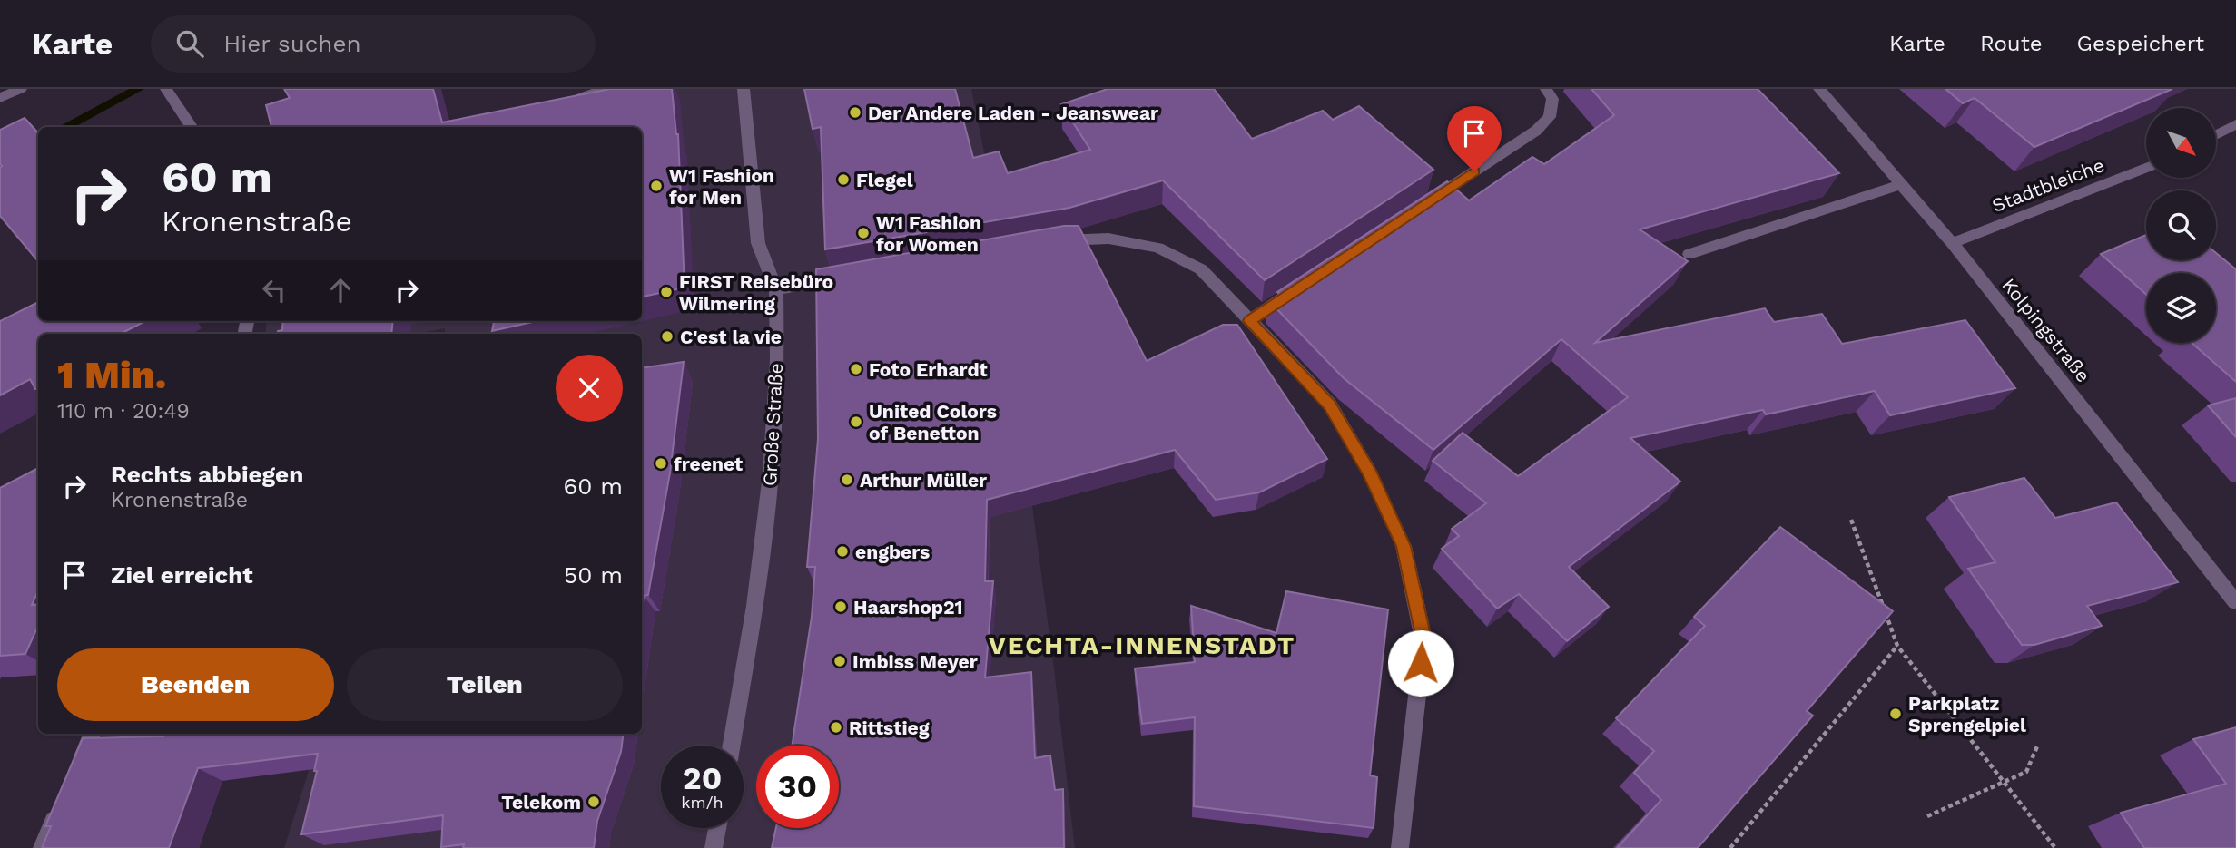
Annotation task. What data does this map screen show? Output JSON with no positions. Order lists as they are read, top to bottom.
{
  "streets": {
    "street": ["Stadtbleiche", "Kolpingstraße", "Große Straße"]
  },
  "crossings": [
    ["Stadtbleiche", "Kolpingstraße"]
  ],
  "districts": ["VECHTA-INNENSTADT"],
  "places": [
    "Der Andere Laden - Jeanswear",
    "Flegel",
    "W1 Fashion for Men",
    "W1 Fashion for Women",
    "FIRST Reisebüro Wilmering",
    "C'est la vie",
    "Foto Erhardt",
    "United Colors of Benetton",
    "freenet",
    "Arthur Müller",
    "engbers",
    "Haarshop21",
    "Imbiss Meyer",
    "Parkplatz Sprengelpiel",
    "Rittstieg",
    "Telekom"
  ],
  "north": "bottom right",
  "page": {
    "header": "Karte",
    "search": "Hier suchen",
    "nav": ["Karte", "Route", "Gespeichert"],
    "turn": ["60 m", "Kronenstraße"],
    "heading": ["1 Min.", "110 m · 20:49"],
    "list": [
      {
        "name": "Rechts abbiegen",
        "note": "Kronenstraße",
        "value": "60 m"
      },
      {
        "name": "Ziel erreicht",
        "value": "50 m"
      }
    ],
    "buttons": ["Beenden", "Teilen"],
    "speed": "20 km/h",
    "limit": "30"
  }
}
